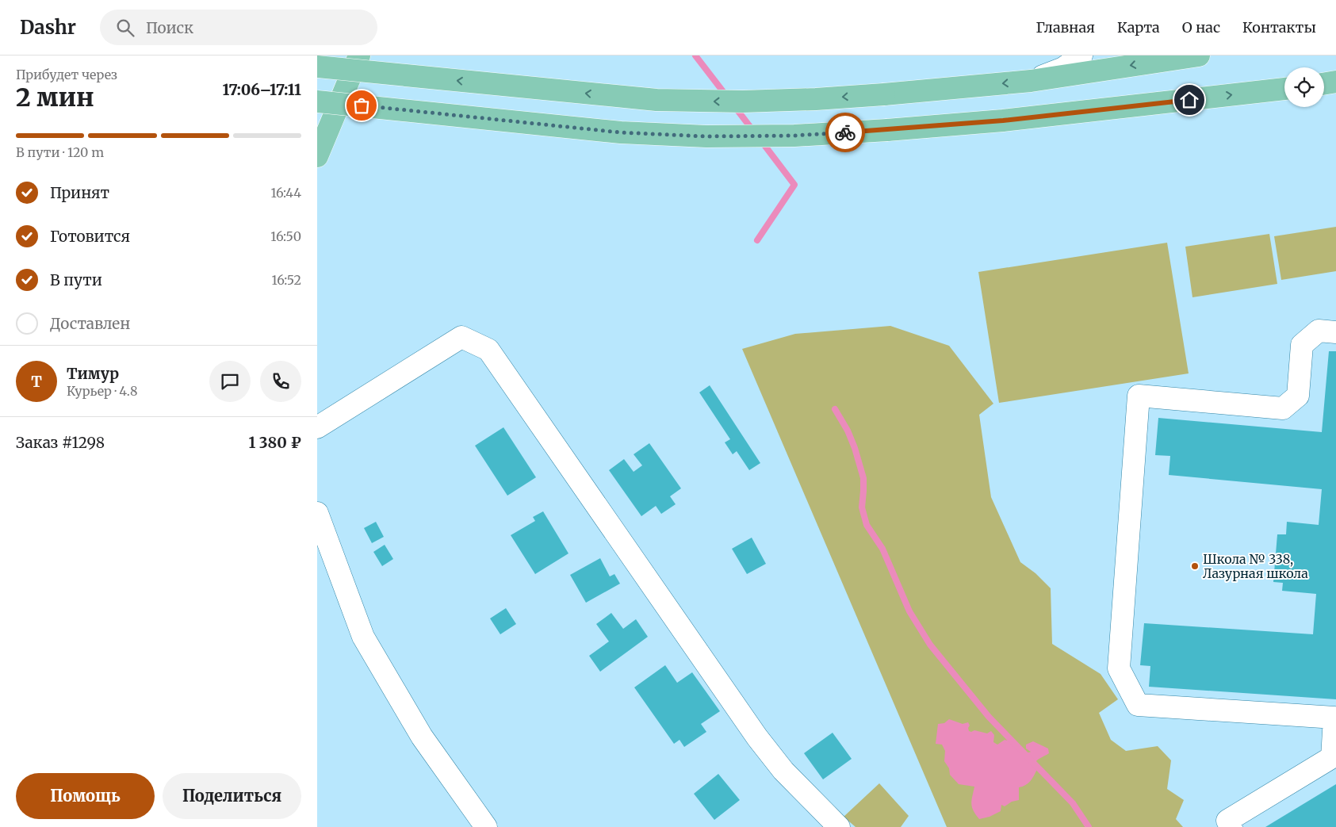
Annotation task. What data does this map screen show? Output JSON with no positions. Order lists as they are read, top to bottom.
{
  "places": ["Школа № 338, Лазурная школа"],
  "page": {
    "header": "Dashr",
    "search": "Поиск",
    "nav": [
      "Главная",
      "Карта",
      "О нас",
      "Контакты"
    ],
    "heading": ["2 мин", "Прибудет через", "17:06–17:11"],
    "panel": [
      "Тимур",
      "Курьер · 4.8",
      "Заказ #1298",
      "1 380 ₽"
    ],
    "bar": "В пути · 120 m",
    "list": [
      ["Принят", "16:44"],
      ["Готовится", "16:50"],
      ["В пути", "16:52"],
      "Доставлен"
    ],
    "round": "Т",
    "buttons": ["Помощь", "Поделиться"]
  }
}
